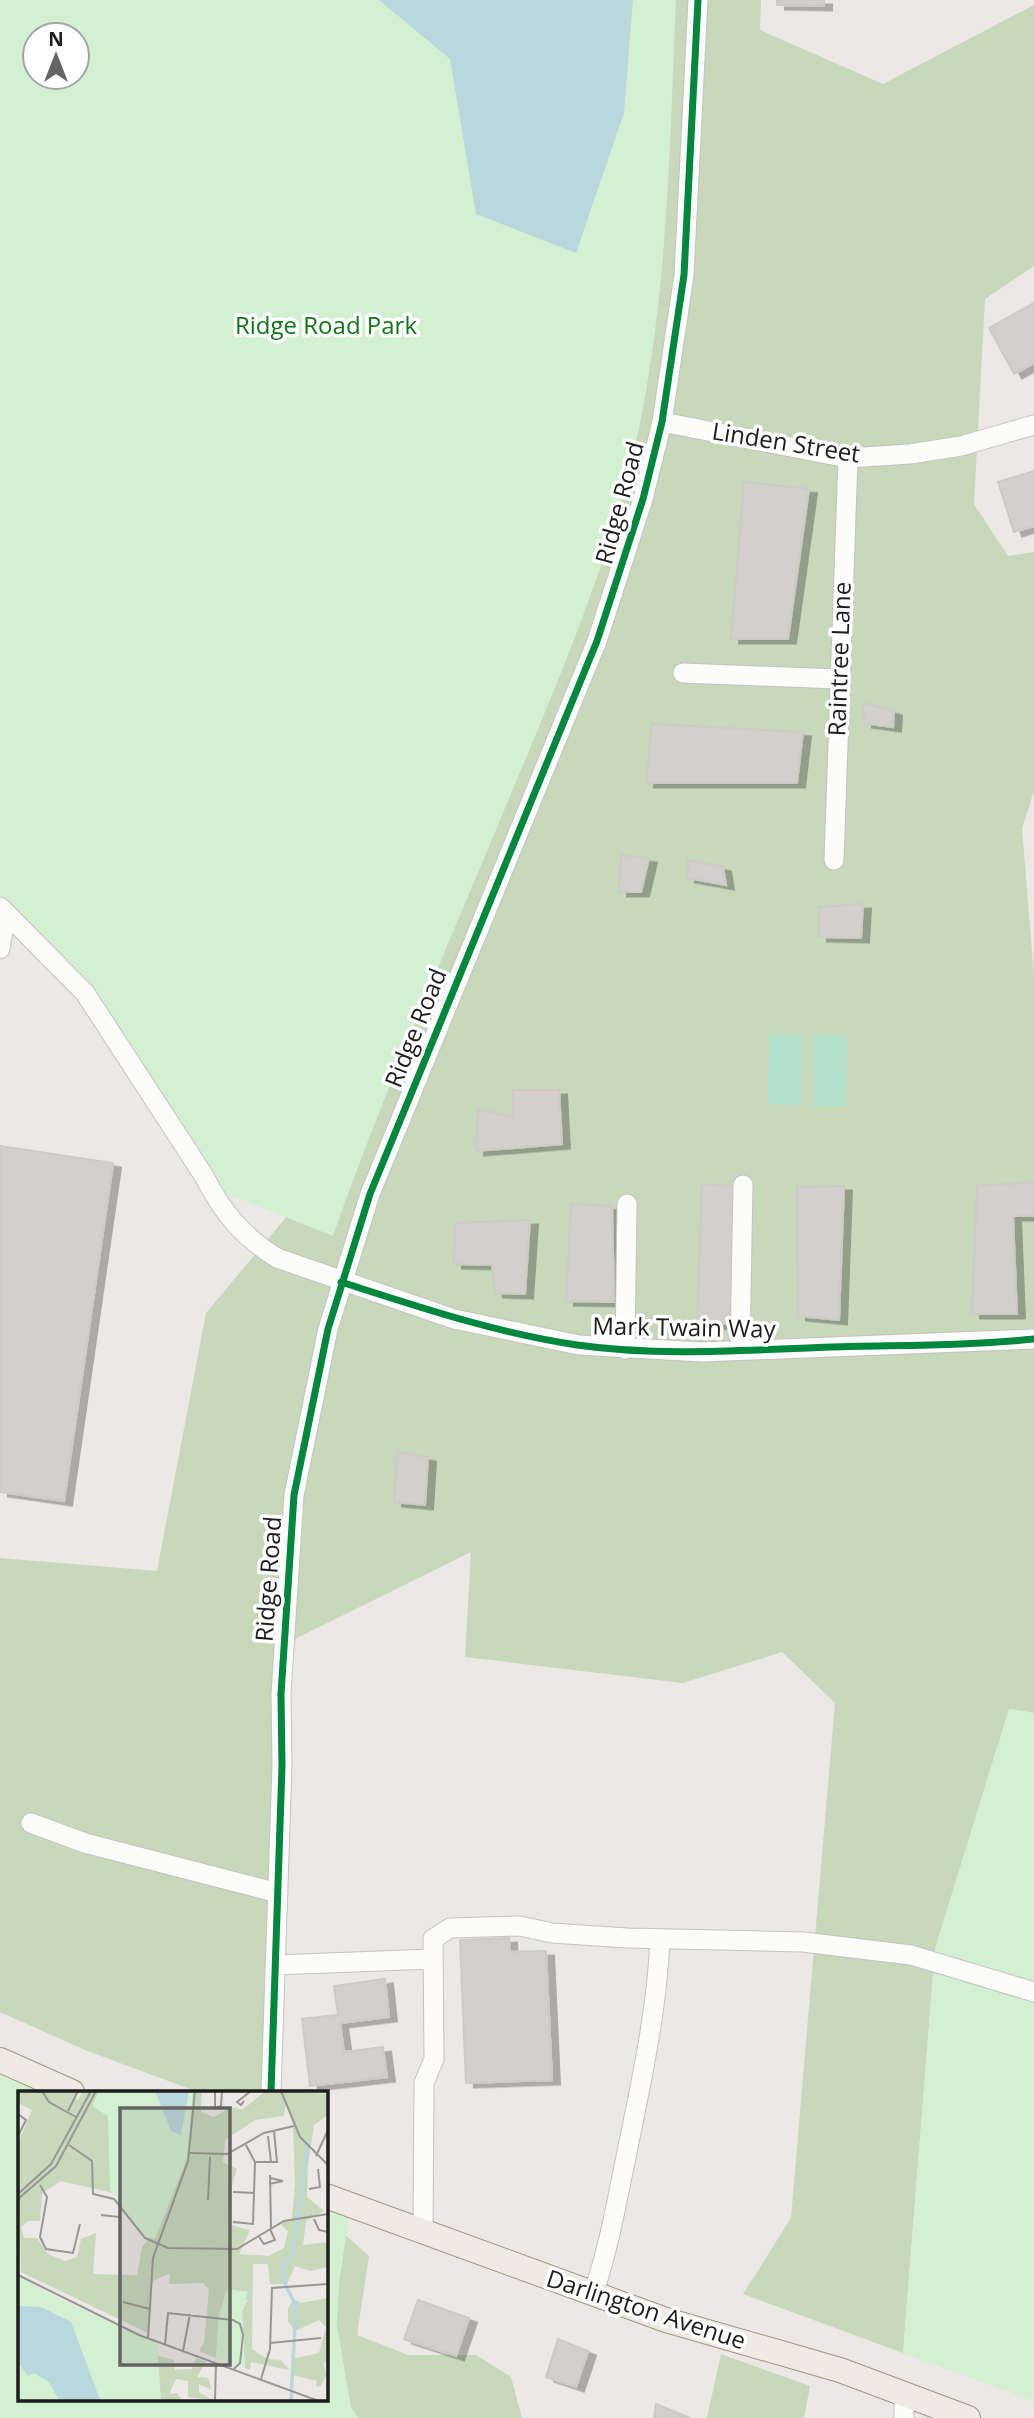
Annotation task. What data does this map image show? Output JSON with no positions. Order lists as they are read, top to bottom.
{
  "streets": {
    "main road": ["Darlington Avenue"],
    "street": [
      "Linden Street",
      "Ridge Road",
      "Raintree Lane",
      "Mark Twain Way"
    ]
  },
  "crossings": [
    ["Linden Street", "Ridge Road"],
    ["Linden Street", "Raintree Lane"],
    ["Ridge Road", "Mark Twain Way"]
  ],
  "parks": ["Ridge Road Park"],
  "north": "top"
}
